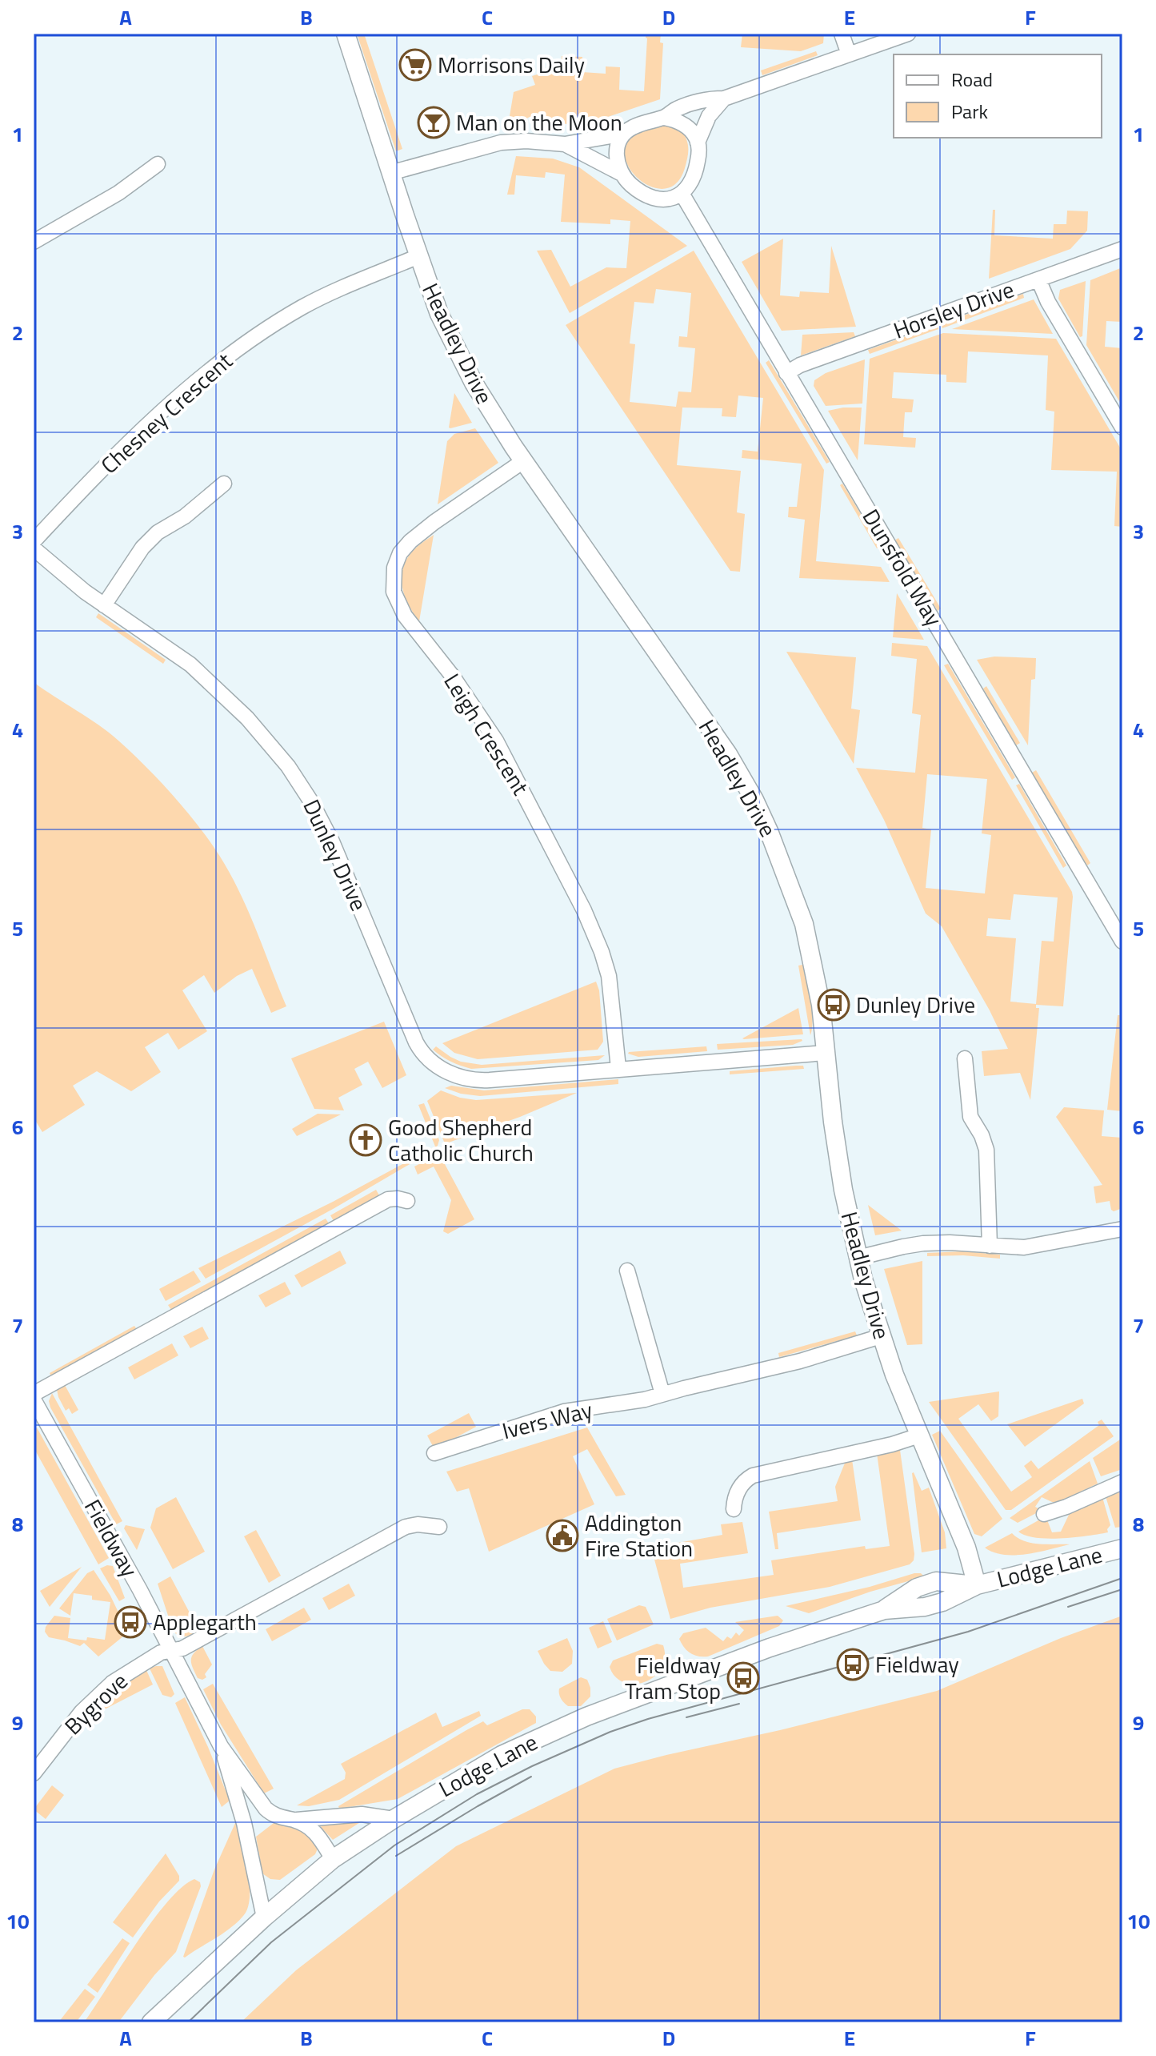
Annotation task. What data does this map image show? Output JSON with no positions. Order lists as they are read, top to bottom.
{
  "streets": {
    "street": [
      "Horsley Drive",
      "Headley Drive",
      "Chesney Crescent",
      "Dunsfold Way",
      "Leigh Crescent",
      "Dunley Drive",
      "Ivers Way",
      "Fieldway",
      "Lodge Lane",
      "Bygrove"
    ]
  },
  "crossings": [
    ["Horsley Drive", "Dunsfold Way"],
    ["Headley Drive", "Chesney Crescent"],
    ["Headley Drive", "Leigh Crescent"],
    ["Headley Drive", "Dunley Drive"],
    ["Headley Drive", "Ivers Way"],
    ["Headley Drive", "Lodge Lane"],
    ["Leigh Crescent", "Dunley Drive"],
    ["Fieldway", "Lodge Lane"],
    ["Fieldway", "Bygrove"]
  ],
  "places": {
    "supermarket": ["Morrisons Daily"],
    "bar": ["Man on the Moon"],
    "bus stop": [
      "Dunley Drive",
      "Applegarth",
      "Fieldway",
      "Fieldway Tram Stop"
    ],
    "church": ["Good Shepherd Catholic Church"],
    "public building": ["Addington Fire Station"]
  },
  "legend": ["Road", "Park"],
  "grid": {
    "columns": [
      "A",
      "B",
      "C",
      "D",
      "E",
      "F"
    ],
    "rows": [
      "1",
      "2",
      "3",
      "4",
      "5",
      "6",
      "7",
      "8",
      "9",
      "10"
    ]
  }
}
